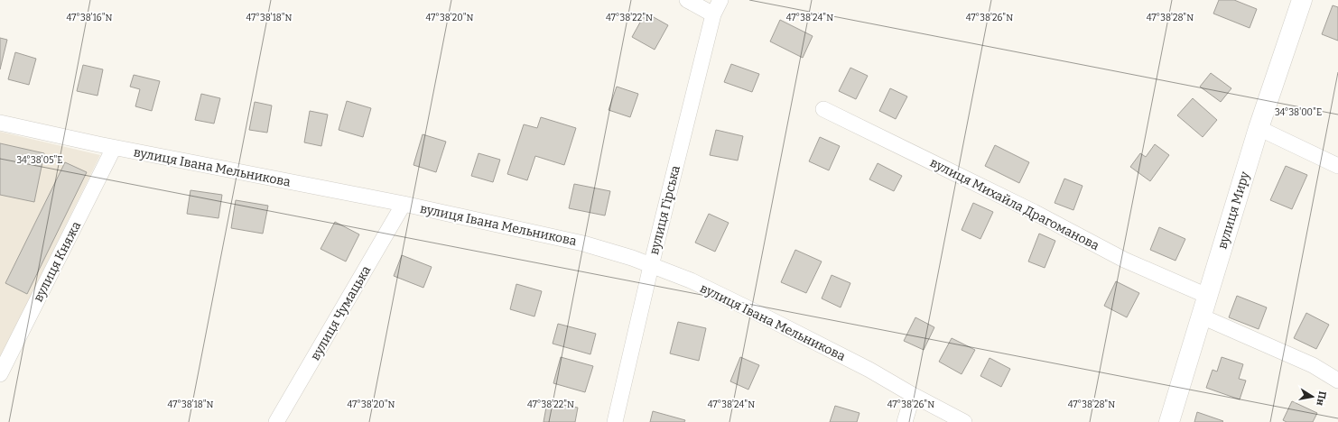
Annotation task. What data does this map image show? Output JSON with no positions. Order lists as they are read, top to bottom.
{
  "streets": {
    "street": [
      "вулиця Івана Мельникова",
      "вулиця Михайла Драгоманова",
      "вулиця Гірська",
      "вулиця Миру",
      "вулиця Княжа",
      "вулиця Чумацька"
    ]
  },
  "crossings": [
    ["вулиця Івана Мельникова", "вулиця Гірська"],
    ["вулиця Івана Мельникова", "вулиця Княжа"],
    ["вулиця Івана Мельникова", "вулиця Чумацька"],
    ["вулиця Михайла Драгоманова", "вулиця Миру"]
  ],
  "north": "right",
  "coordinates": [
    "47°38'16\"N",
    "47°38'18\"N",
    "47°38'20\"N",
    "47°38'22\"N",
    "47°38'24\"N",
    "47°38'26\"N",
    "47°38'28\"N",
    "34°38'00\"E",
    "34°38'05\"E"
  ]
}
